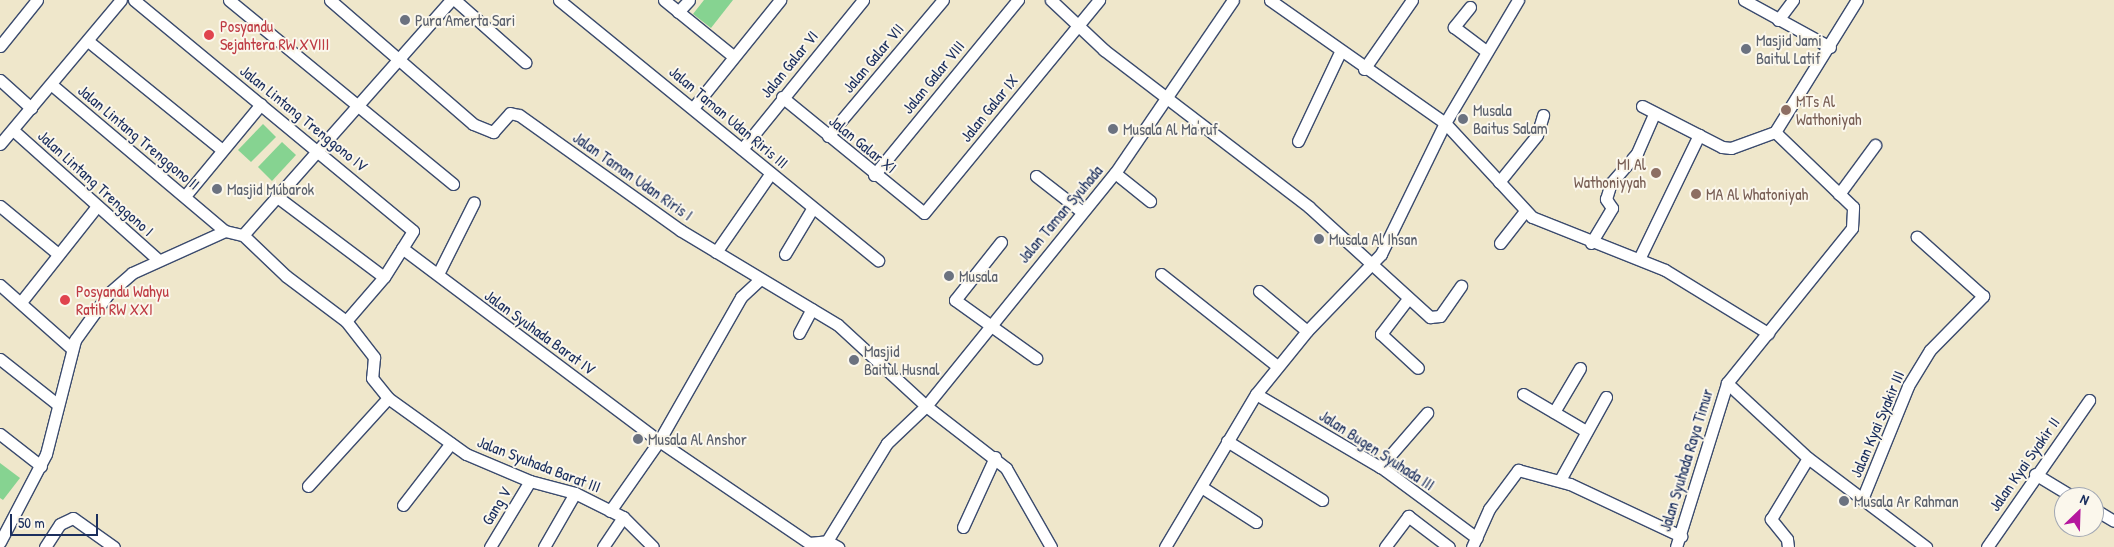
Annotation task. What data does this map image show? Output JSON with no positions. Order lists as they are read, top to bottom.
{
  "streets": {
    "street": [
      "Jalan Galar VII",
      "Jalan Galar VI",
      "Jalan Galar VIII",
      "Jalan Galar IX",
      "Jalan Taman Udan Riris III",
      "Jalan Lintang Trenggono IV",
      "Jalan Lintang Trenggono II",
      "Jalan Galar XI",
      "Jalan Taman Udan Riris I",
      "Jalan Lintang Trenggono I",
      "Jalan Taman Syuhada",
      "Jalan Syuhada Barat IV",
      "Jalan Kyai Syakir III",
      "Jalan Bugen Syuhada III",
      "Jalan Syuhada Raya Timur",
      "Jalan Syuhada Barat III",
      "Jalan Kyai Syakir II",
      "Gang V"
    ]
  },
  "crossings": [
    ["Jalan Galar VII", "Jalan Galar XI"],
    ["Jalan Galar VI", "Jalan Taman Udan Riris III"],
    ["Jalan Galar VI", "Jalan Galar XI"],
    ["Jalan Galar VIII", "Jalan Galar XI"],
    ["Jalan Galar IX", "Jalan Galar XI"],
    ["Jalan Lintang Trenggono IV", "Jalan Syuhada Barat IV"],
    ["Jalan Taman Udan Riris I", "Jalan Taman Syuhada"],
    ["Jalan Syuhada Barat III", "Gang V"]
  ],
  "places": [
    "Pura Amerta Sari",
    "Posyandu Sejahtera RW XVIII",
    "Masjid Jami Baitul Latif",
    "MTs Al Wathoniyah",
    "Musala Baitus Salam",
    "Musala Al Ma'ruf",
    "MI Al Wathoniyyah",
    "Masjid Mubarok",
    "MA Al Whatoniyah",
    "Musala Al Ihsan",
    "Musala",
    "Posyandu Wahyu Ratih RW XXI",
    "Masjid Baitul Husnal",
    "Musala Al Anshor",
    "Musala Ar Rahman"
  ],
  "scale_bar": "50 m",
  "north": "top right"
}
